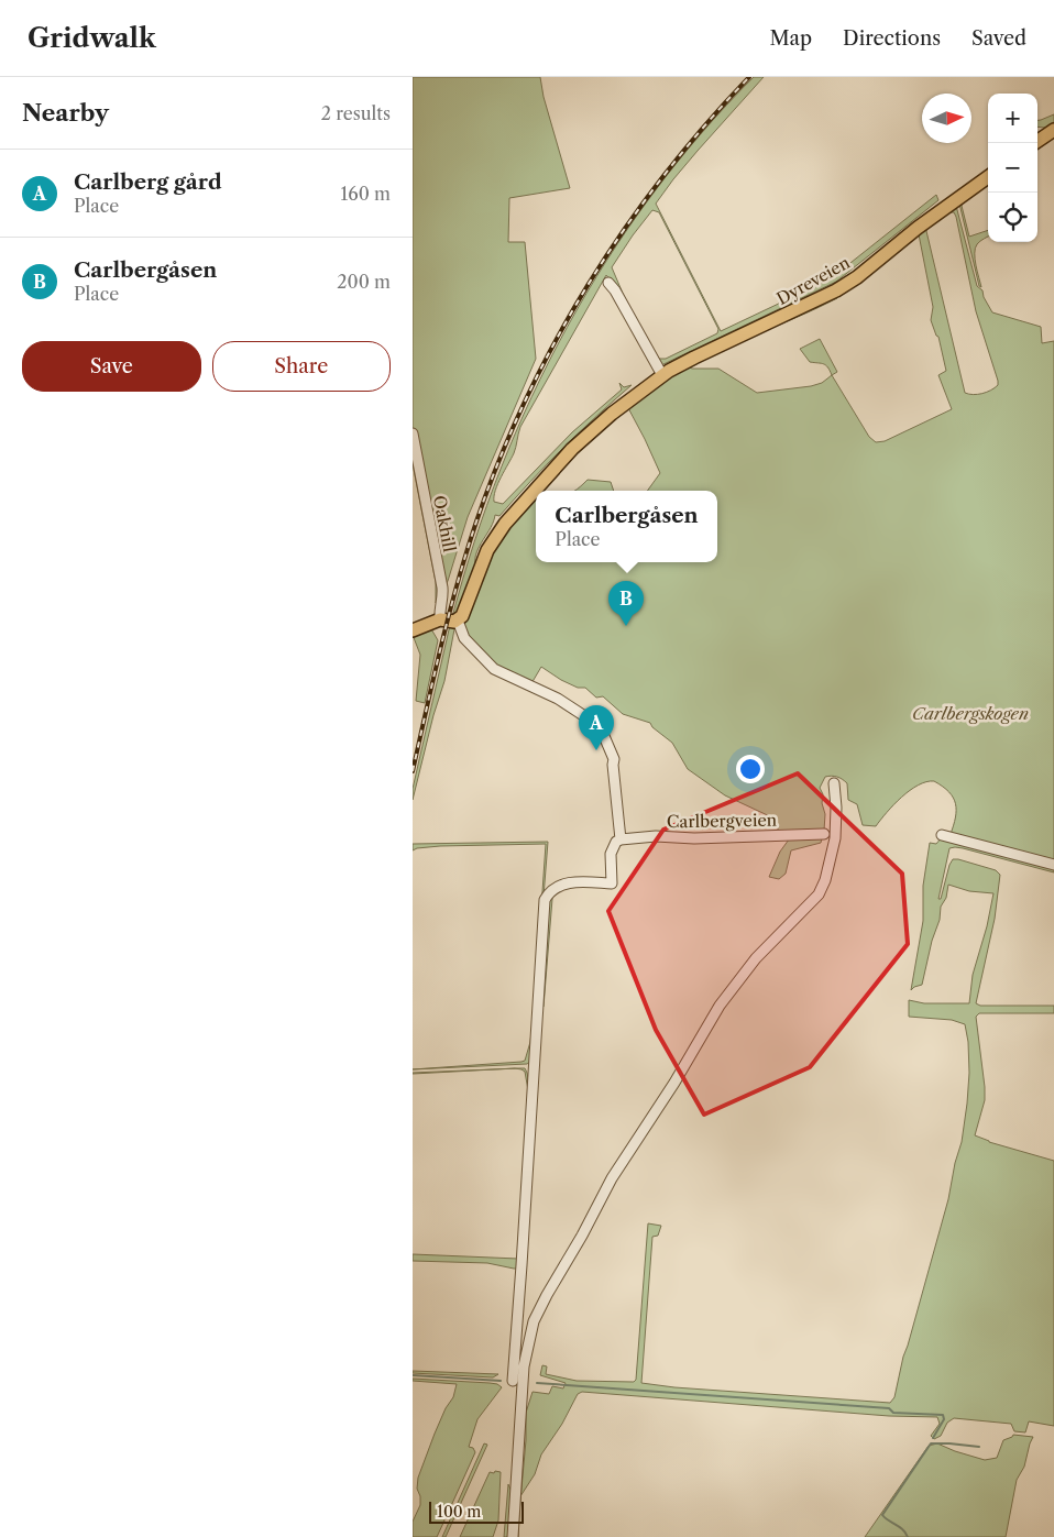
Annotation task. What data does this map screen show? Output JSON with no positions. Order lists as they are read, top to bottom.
{
  "streets": {
    "main road": ["Dyreveien"],
    "street": ["Oakhill", "Carlbergveien"]
  },
  "parks": ["Carlbergskogen"],
  "scale_bar": "100 m",
  "north": "right",
  "page": {
    "header": "Gridwalk",
    "nav": ["Map", "Directions", "Saved"],
    "heading": ["Nearby", "2 results"],
    "map_buttons": ["+", "−"],
    "list": [
      {
        "mark": "A",
        "name": "Carlberg gård",
        "note": "Place",
        "value": "160 m"
      },
      {
        "mark": "B",
        "name": "Carlbergåsen",
        "note": "Place",
        "value": "200 m"
      }
    ],
    "buttons": ["Save", "Share"],
    "popup": ["Carlbergåsen", "Place"],
    "pins": ["B", "A"],
    "scale": "100 m"
  }
}
